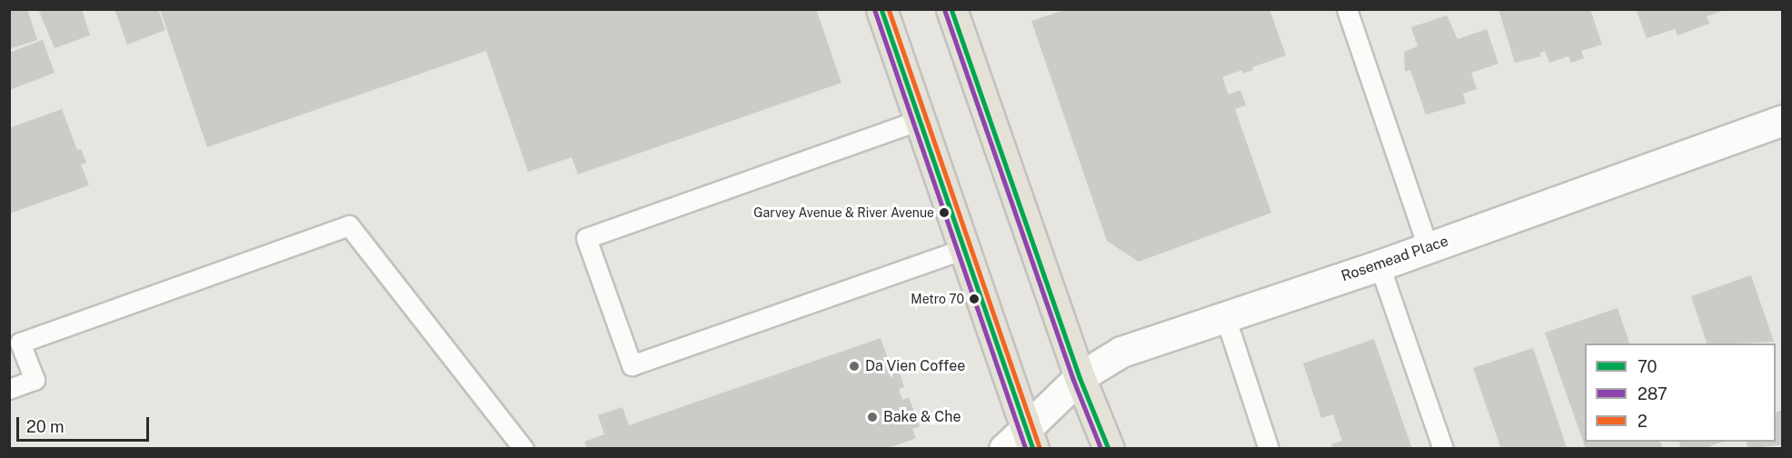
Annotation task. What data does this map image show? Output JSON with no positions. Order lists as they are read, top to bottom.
{
  "streets": {
    "street": ["Rosemead Place"]
  },
  "places": [
    "Garvey Avenue & River Avenue",
    "Metro 70",
    "Da Vien Coffee",
    "Bake & Che"
  ],
  "lines": ["transit line 70", "transit line 2", "transit line 287"],
  "legend": ["70", "287", "2"],
  "scale_bar": "20 m"
}
